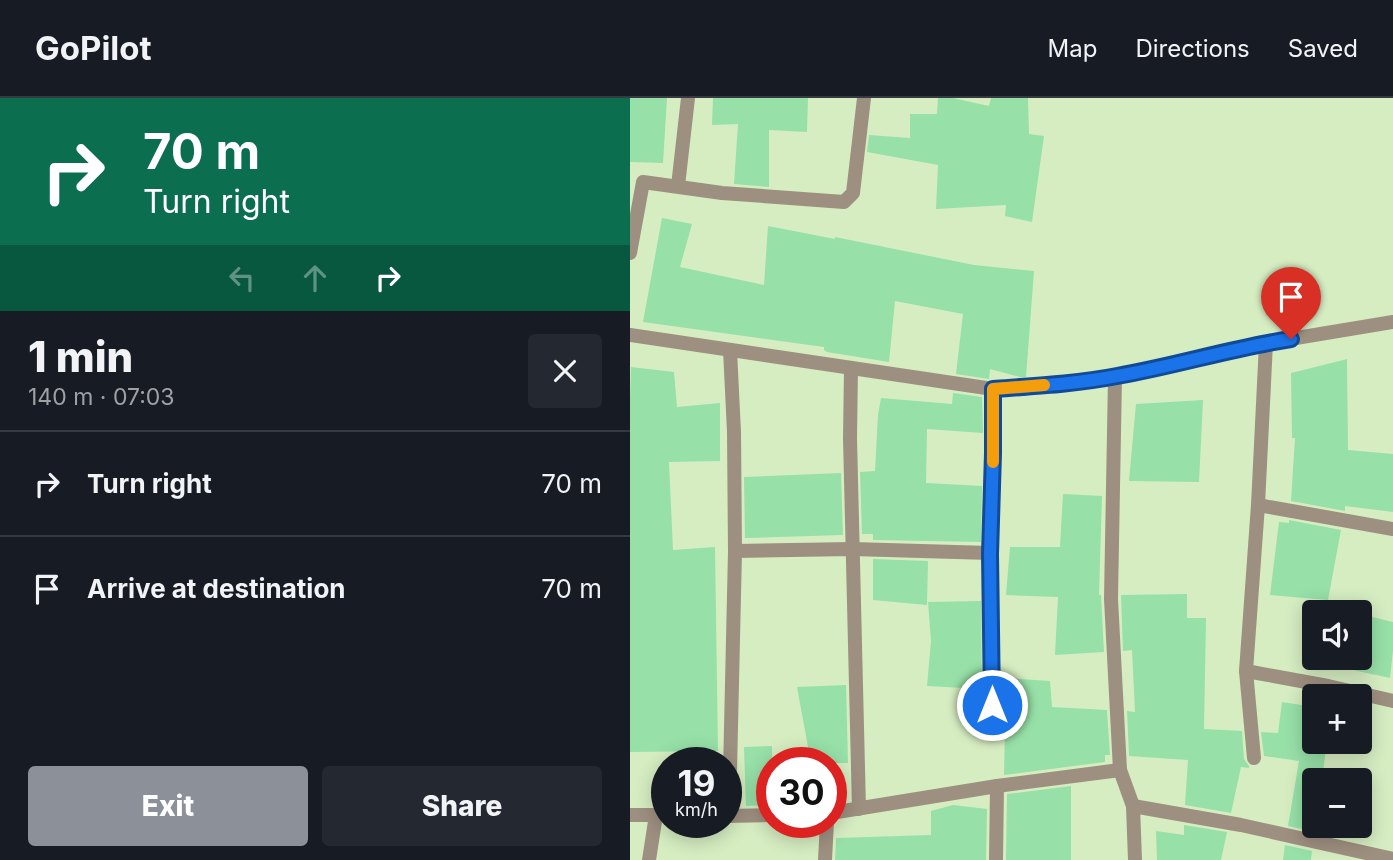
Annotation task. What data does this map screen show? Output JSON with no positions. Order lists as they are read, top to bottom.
{
  "page": {
    "header": "GoPilot",
    "nav": ["Map", "Directions", "Saved"],
    "turn": ["70 m", "Turn right"],
    "heading": ["1 min", "140 m · 07:03"],
    "list": [
      {
        "name": "Turn right",
        "value": "70 m"
      },
      {
        "name": "Arrive at destination",
        "value": "70 m"
      }
    ],
    "map_buttons": ["+", "−"],
    "speed": "19 km/h",
    "limit": "30",
    "buttons": ["Exit", "Share"]
  }
}
